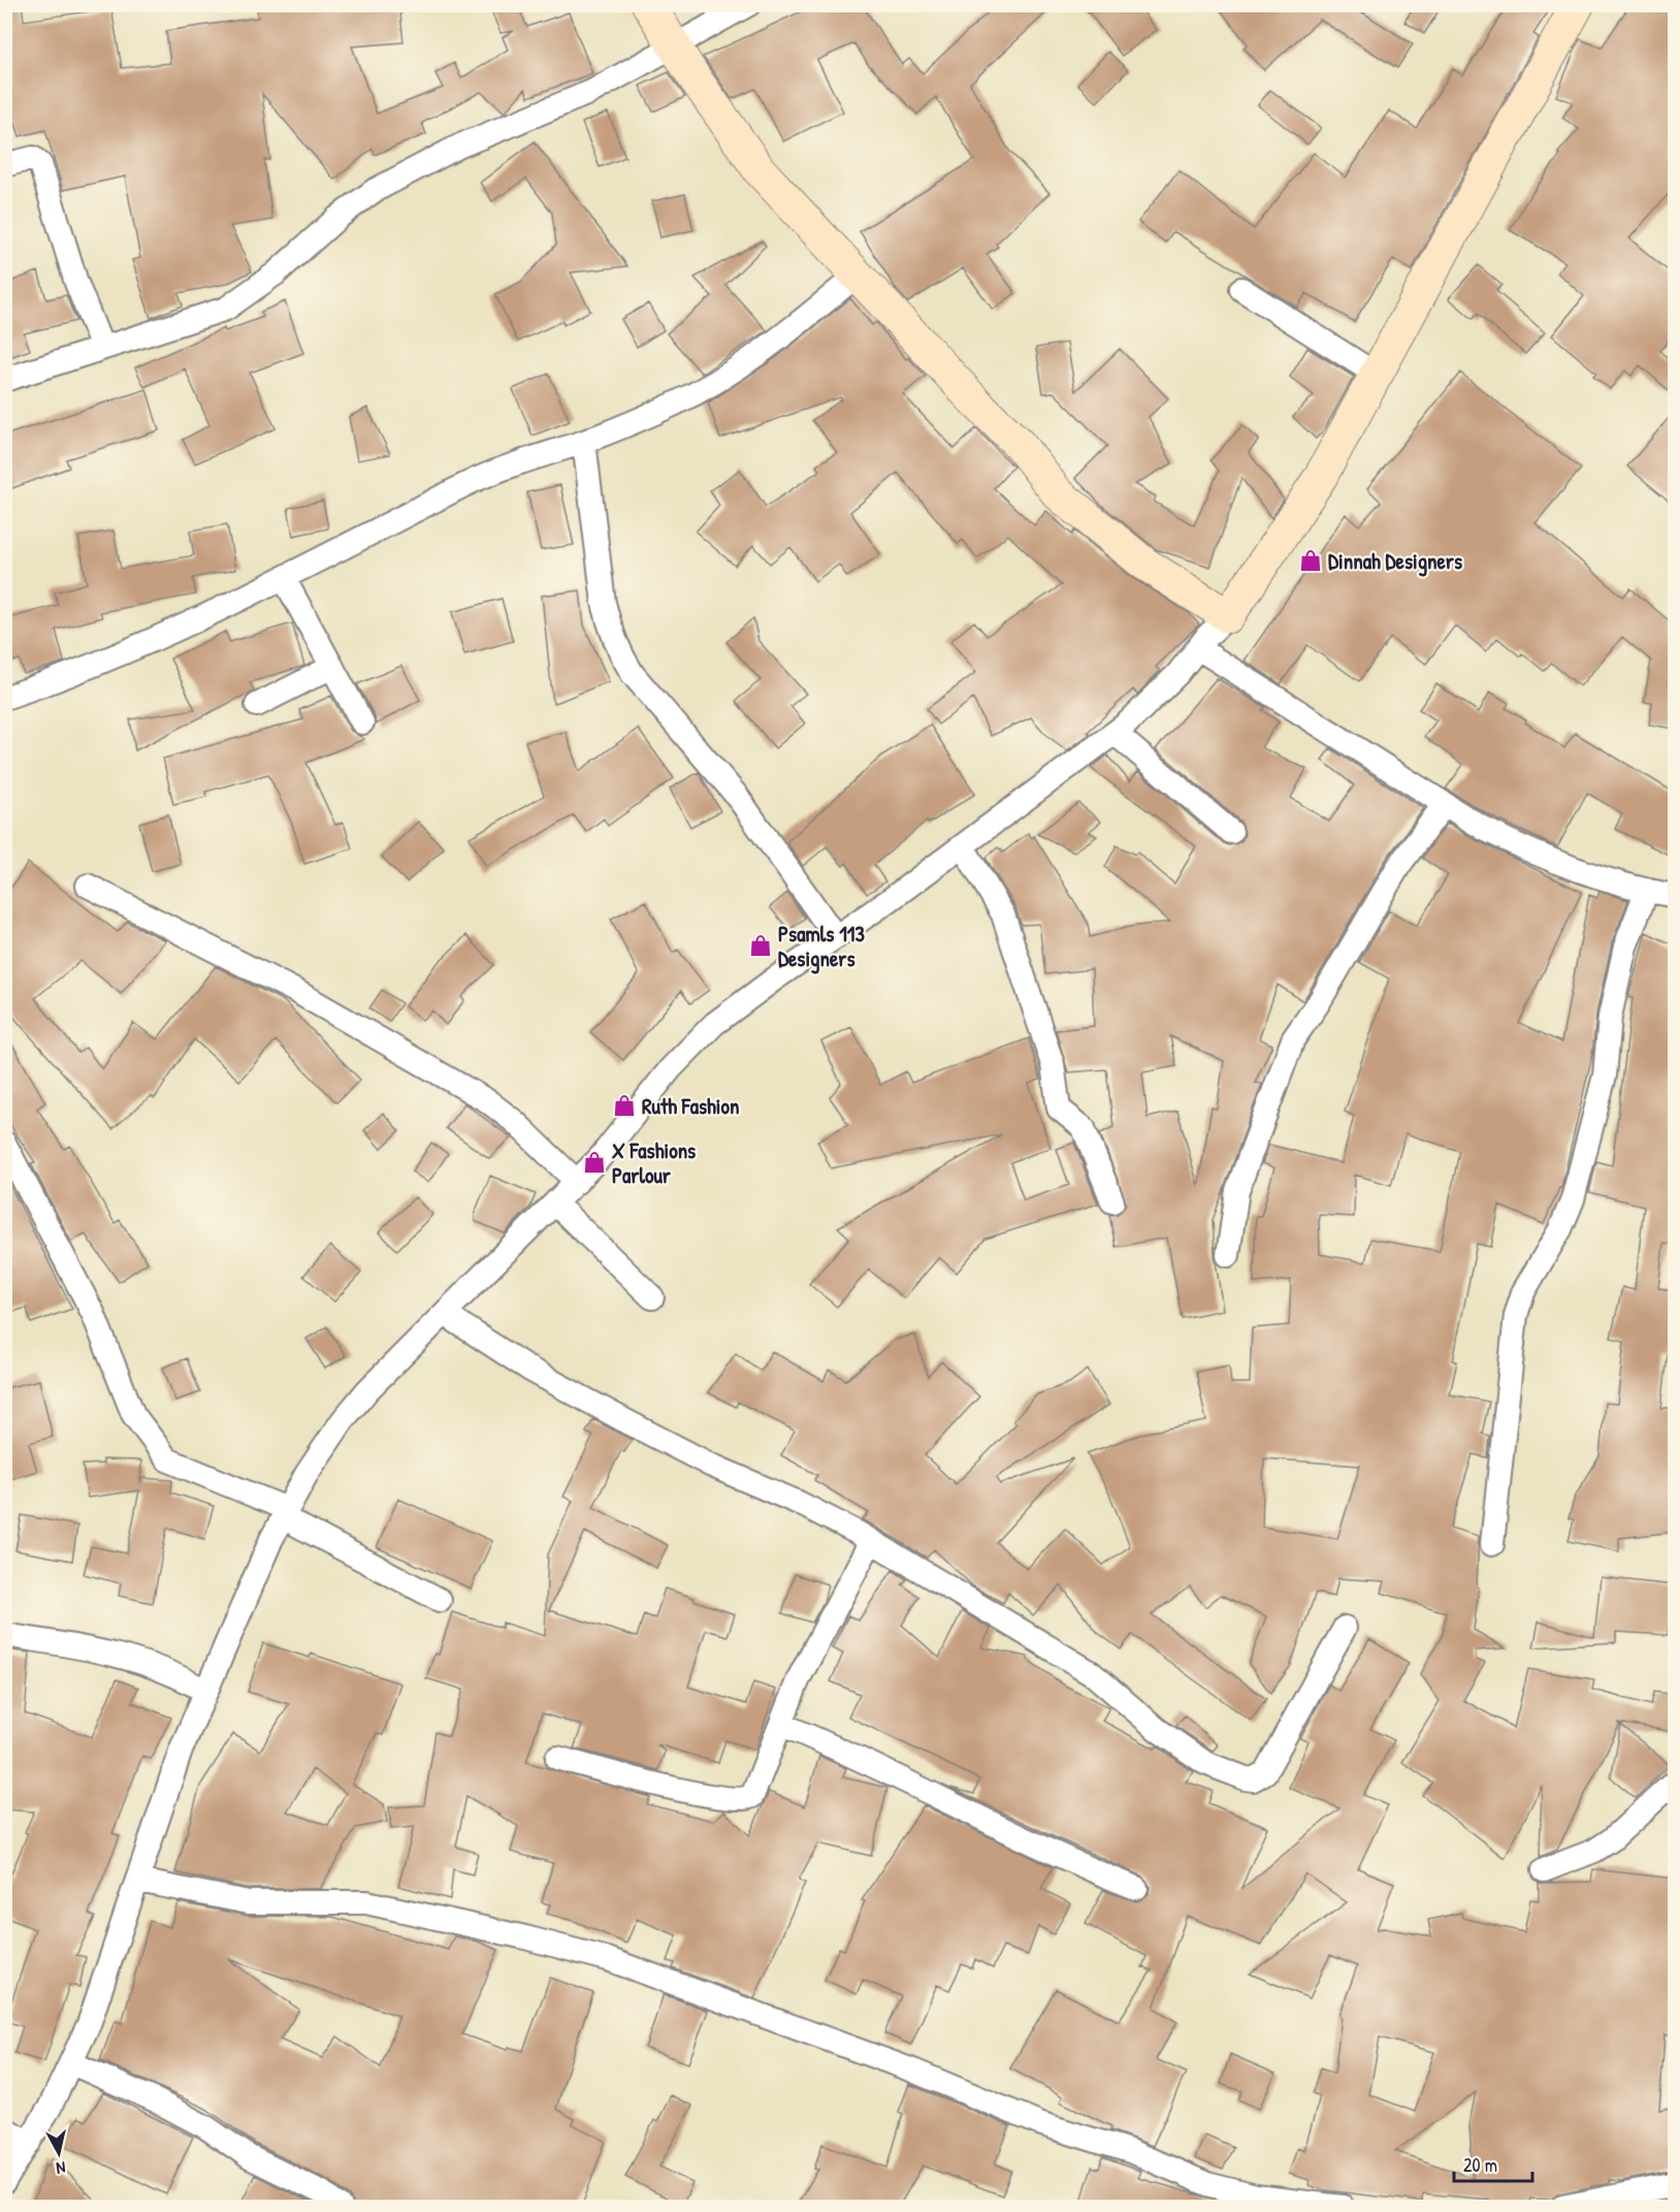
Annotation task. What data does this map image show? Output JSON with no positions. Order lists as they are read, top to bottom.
{
  "places": {
    "shop": [
      "Dinnah Designers",
      "Psamls 113 Designers",
      "Ruth Fashion",
      "X Fashions Parlour"
    ]
  },
  "scale_bar": "20 m",
  "north": "bottom"
}
